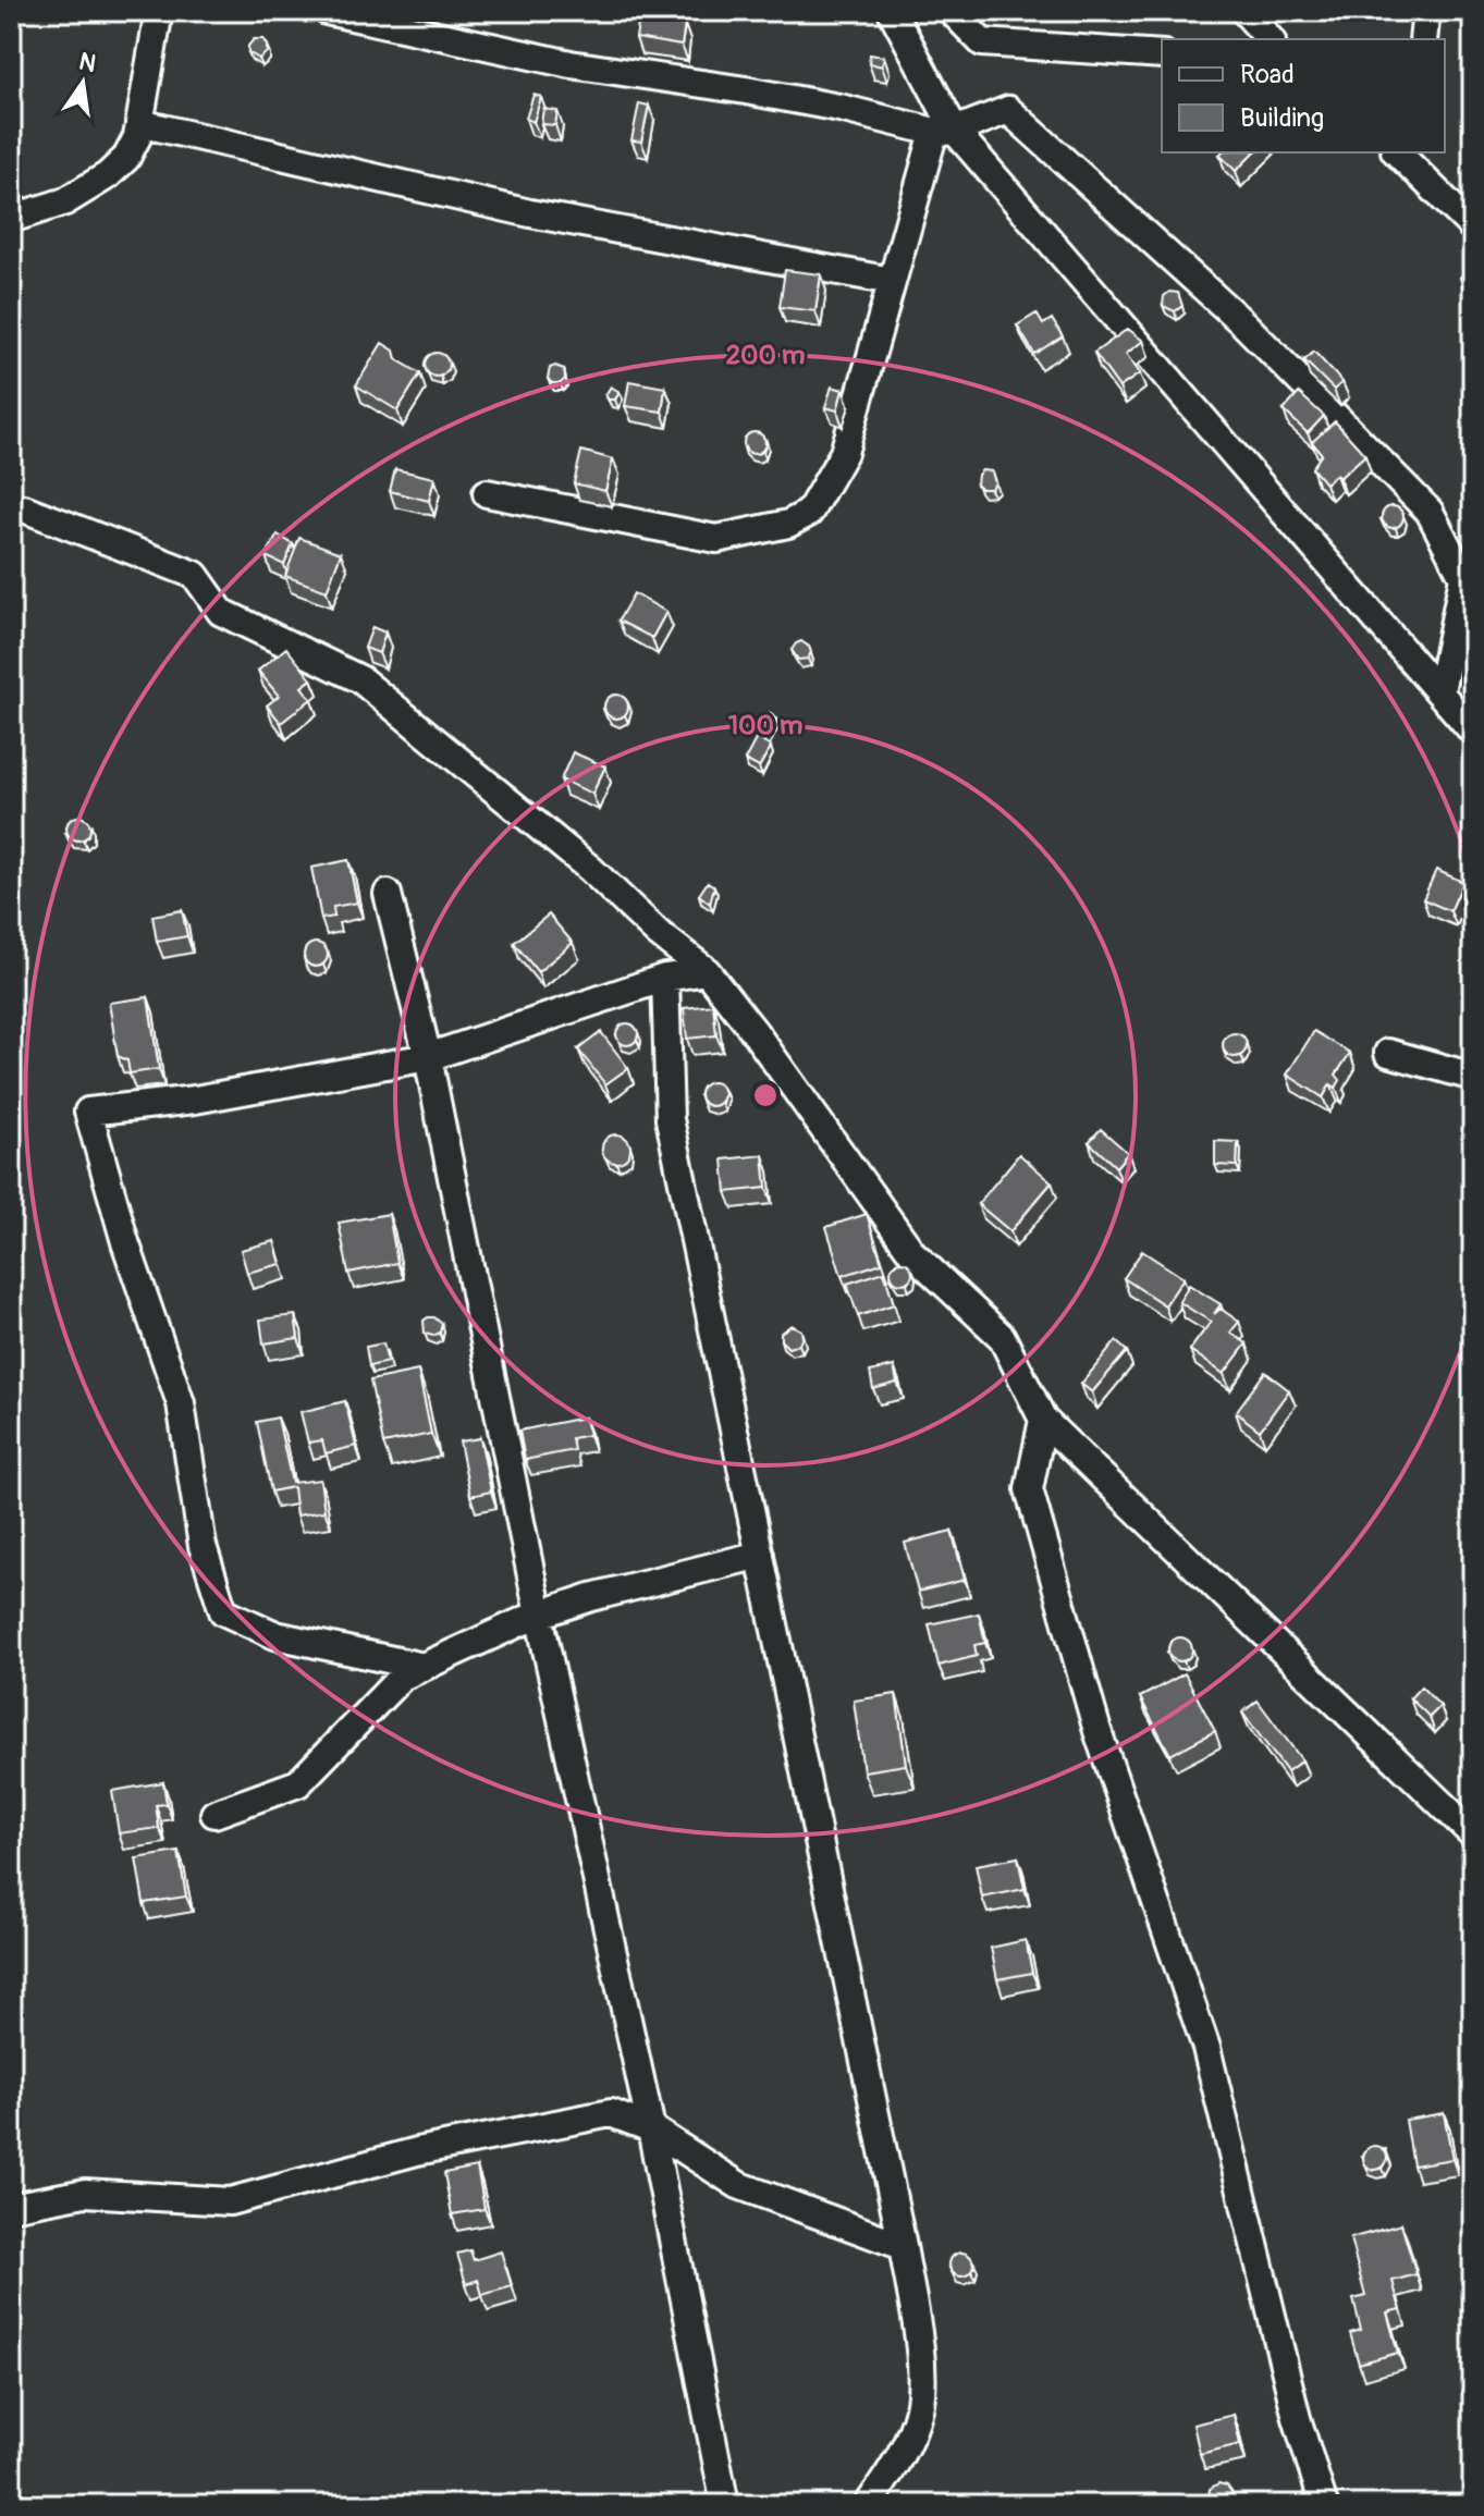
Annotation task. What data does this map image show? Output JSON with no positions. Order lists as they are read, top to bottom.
{
  "legend": ["Road", "Building"],
  "north": "top",
  "rings": ["200 m", "100 m"]
}
